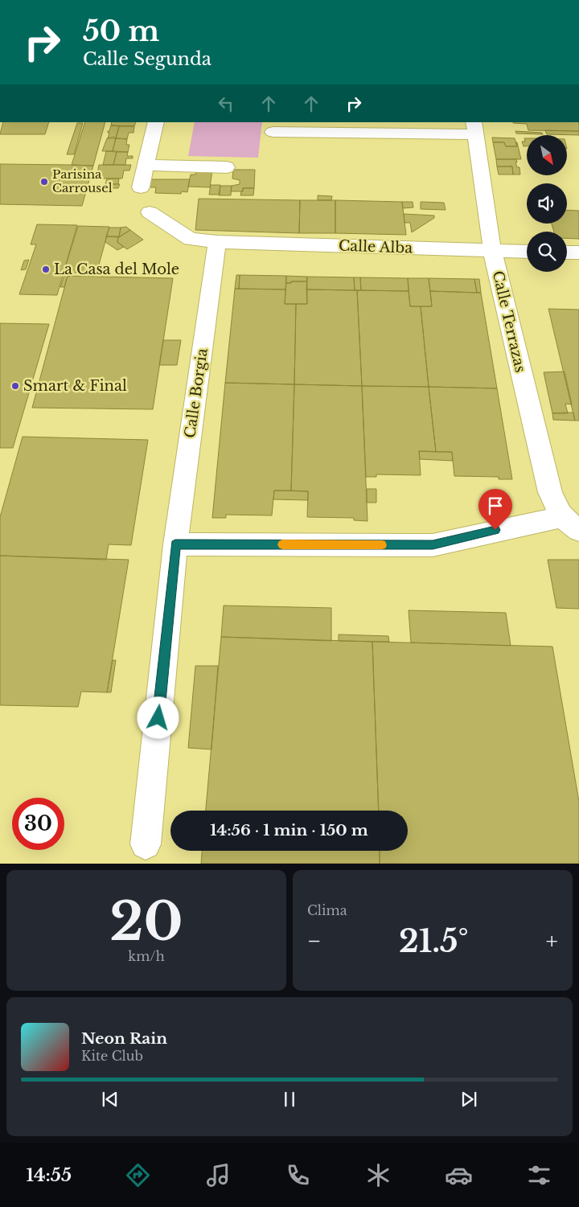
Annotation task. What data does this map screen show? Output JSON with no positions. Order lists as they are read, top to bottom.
{
  "streets": {
    "street": ["Calle Alba", "Calle Terrazas", "Calle Borgia"]
  },
  "crossings": [
    ["Calle Alba", "Calle Terrazas"],
    ["Calle Alba", "Calle Borgia"]
  ],
  "places": ["Parisina Carrousel", "La Casa del Mole", "Smart & Final"],
  "north": "bottom right",
  "page": {
    "turn": ["50 m", "Calle Segunda"],
    "limit": "30",
    "trip": "14:56 · 1 min · 150 m",
    "tile": [
      ["20", "km/h"],
      "Clima"
    ],
    "heat": ["−", "21.5°", "+"],
    "song": ["Neon Rain", "Kite Club"],
    "tabs": "14:55"
  }
}
